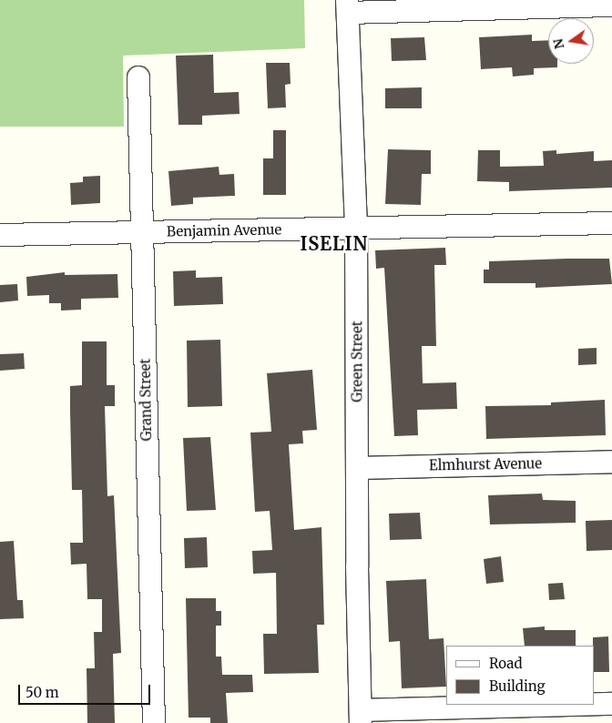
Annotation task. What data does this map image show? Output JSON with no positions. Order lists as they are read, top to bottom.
{
  "streets": {
    "street": [
      "Benjamin Avenue",
      "Green Street",
      "Grand Street",
      "Elmhurst Avenue"
    ]
  },
  "crossings": [
    ["Benjamin Avenue", "Green Street"],
    ["Benjamin Avenue", "Grand Street"],
    ["Green Street", "Elmhurst Avenue"]
  ],
  "districts": ["ISELIN"],
  "legend": ["Road", "Building"],
  "scale_bar": "50 m",
  "north": "left"
}
